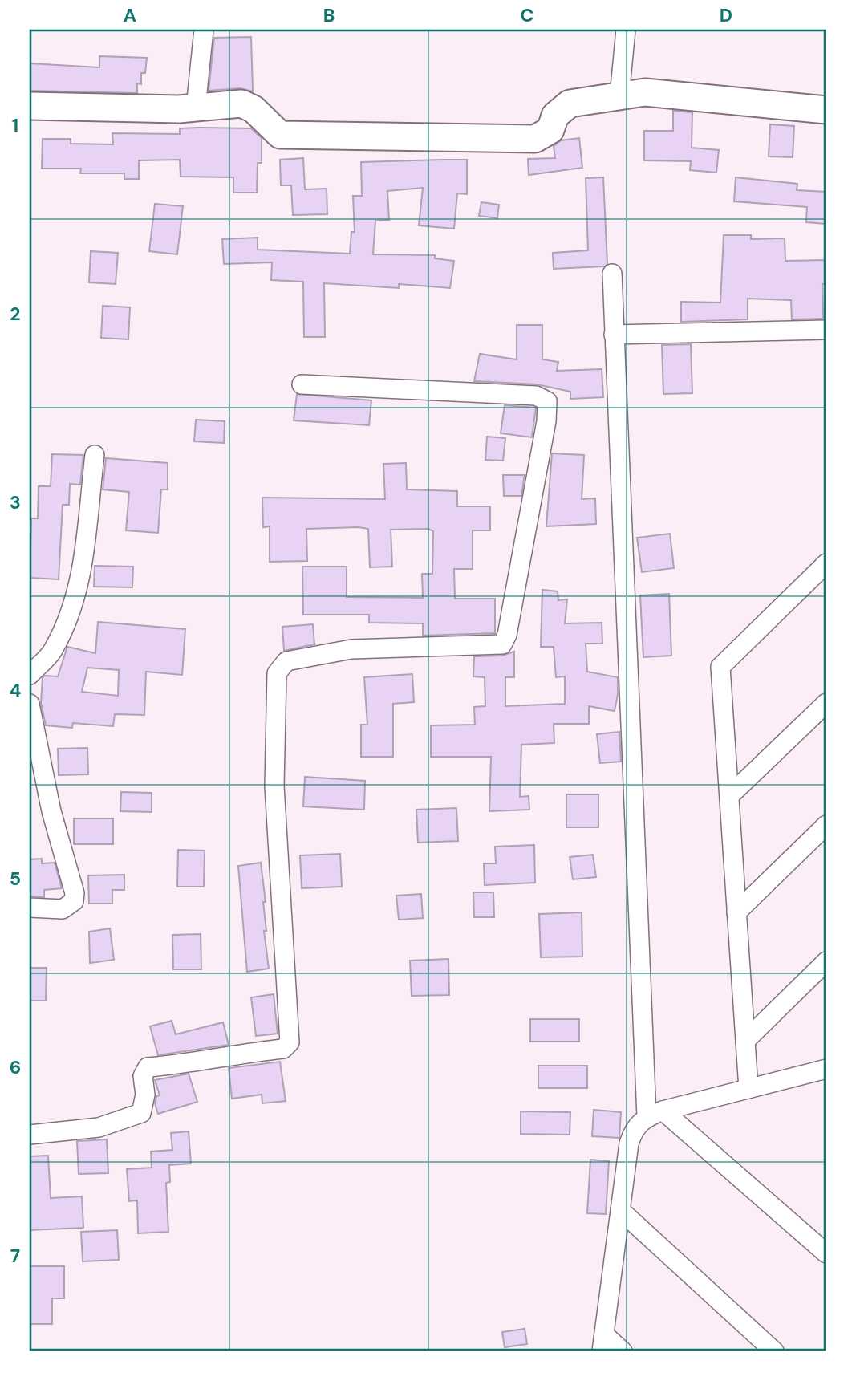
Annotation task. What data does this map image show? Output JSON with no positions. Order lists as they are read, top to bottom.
{
  "grid": {
    "columns": [
      "A",
      "B",
      "C",
      "D"
    ],
    "rows": [
      "1",
      "2",
      "3",
      "4",
      "5",
      "6",
      "7"
    ]
  }
}
